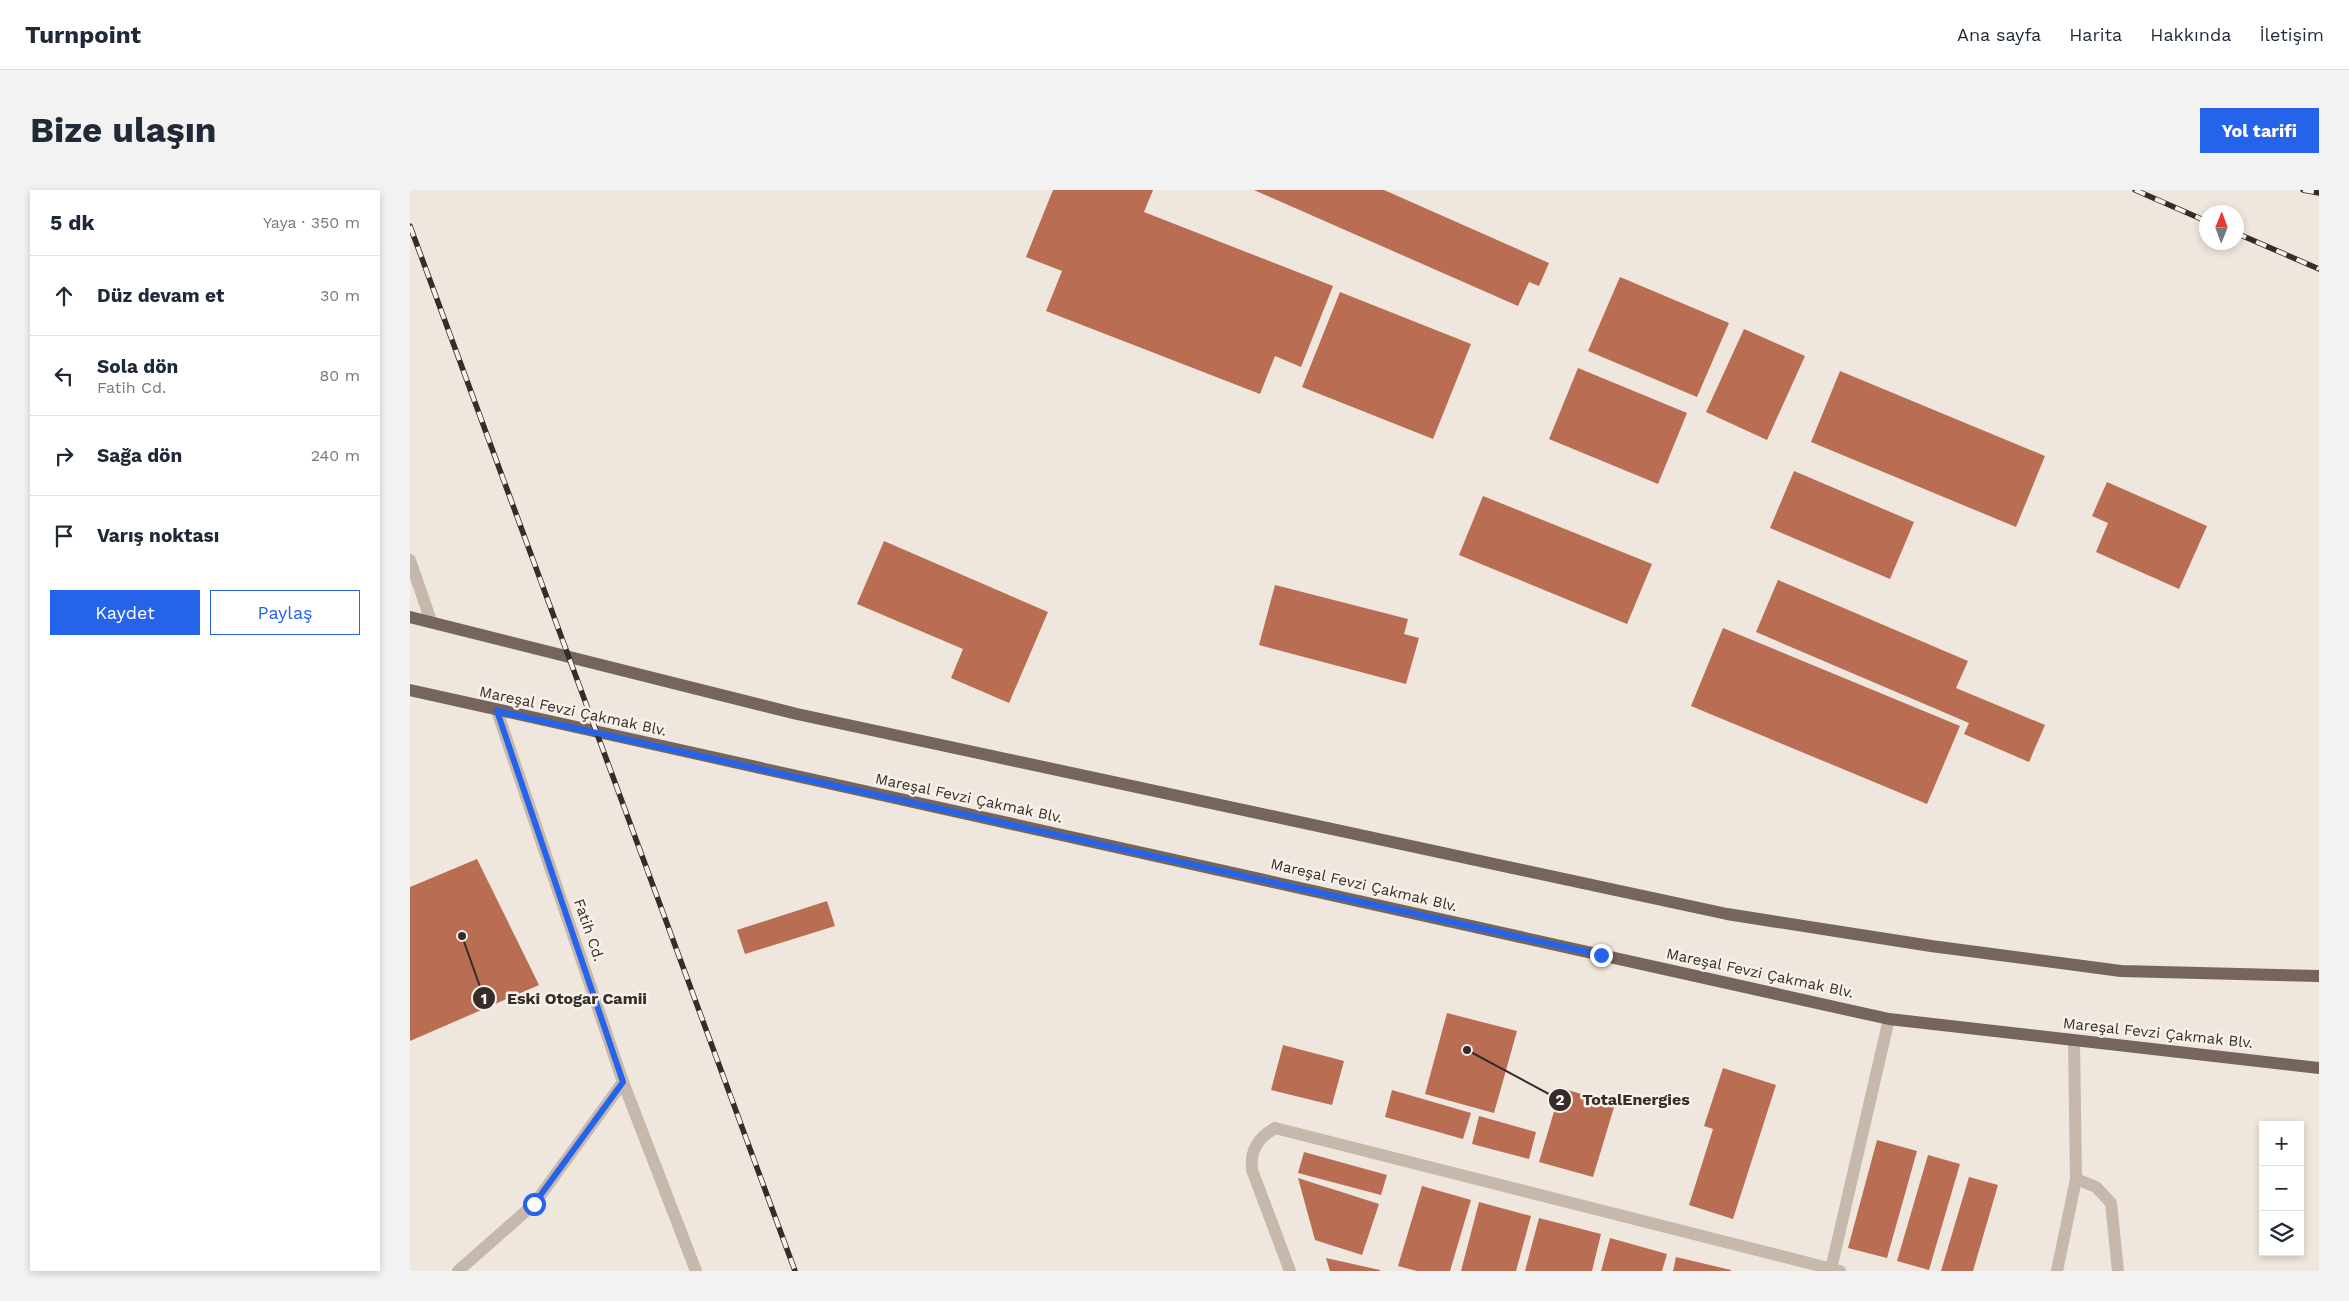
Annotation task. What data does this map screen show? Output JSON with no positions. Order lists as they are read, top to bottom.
{
  "streets": {
    "main road": ["Mareşal Fevzi Çakmak Blv."],
    "street": ["Fatih Cd."]
  },
  "crossings": [
    ["Mareşal Fevzi Çakmak Blv.", "Fatih Cd."]
  ],
  "places": ["Eski Otogar Camii", "TotalEnergies"],
  "north": "top",
  "page": {
    "header": "Turnpoint",
    "nav": [
      "Ana sayfa",
      "Harita",
      "Hakkında",
      "İletişim"
    ],
    "buttons": [
      "Yol tarifi",
      ["Kaydet", "Paylaş"]
    ],
    "title": "Bize ulaşın",
    "heading": ["5 dk", "Yaya · 350 m"],
    "list": [
      ["Düz devam et", "30 m"],
      ["Sola dön", "Fatih Cd.", "80 m"],
      ["Sağa dön", "240 m"],
      "Varış noktası"
    ],
    "map_buttons": ["+", "−"]
  }
}
